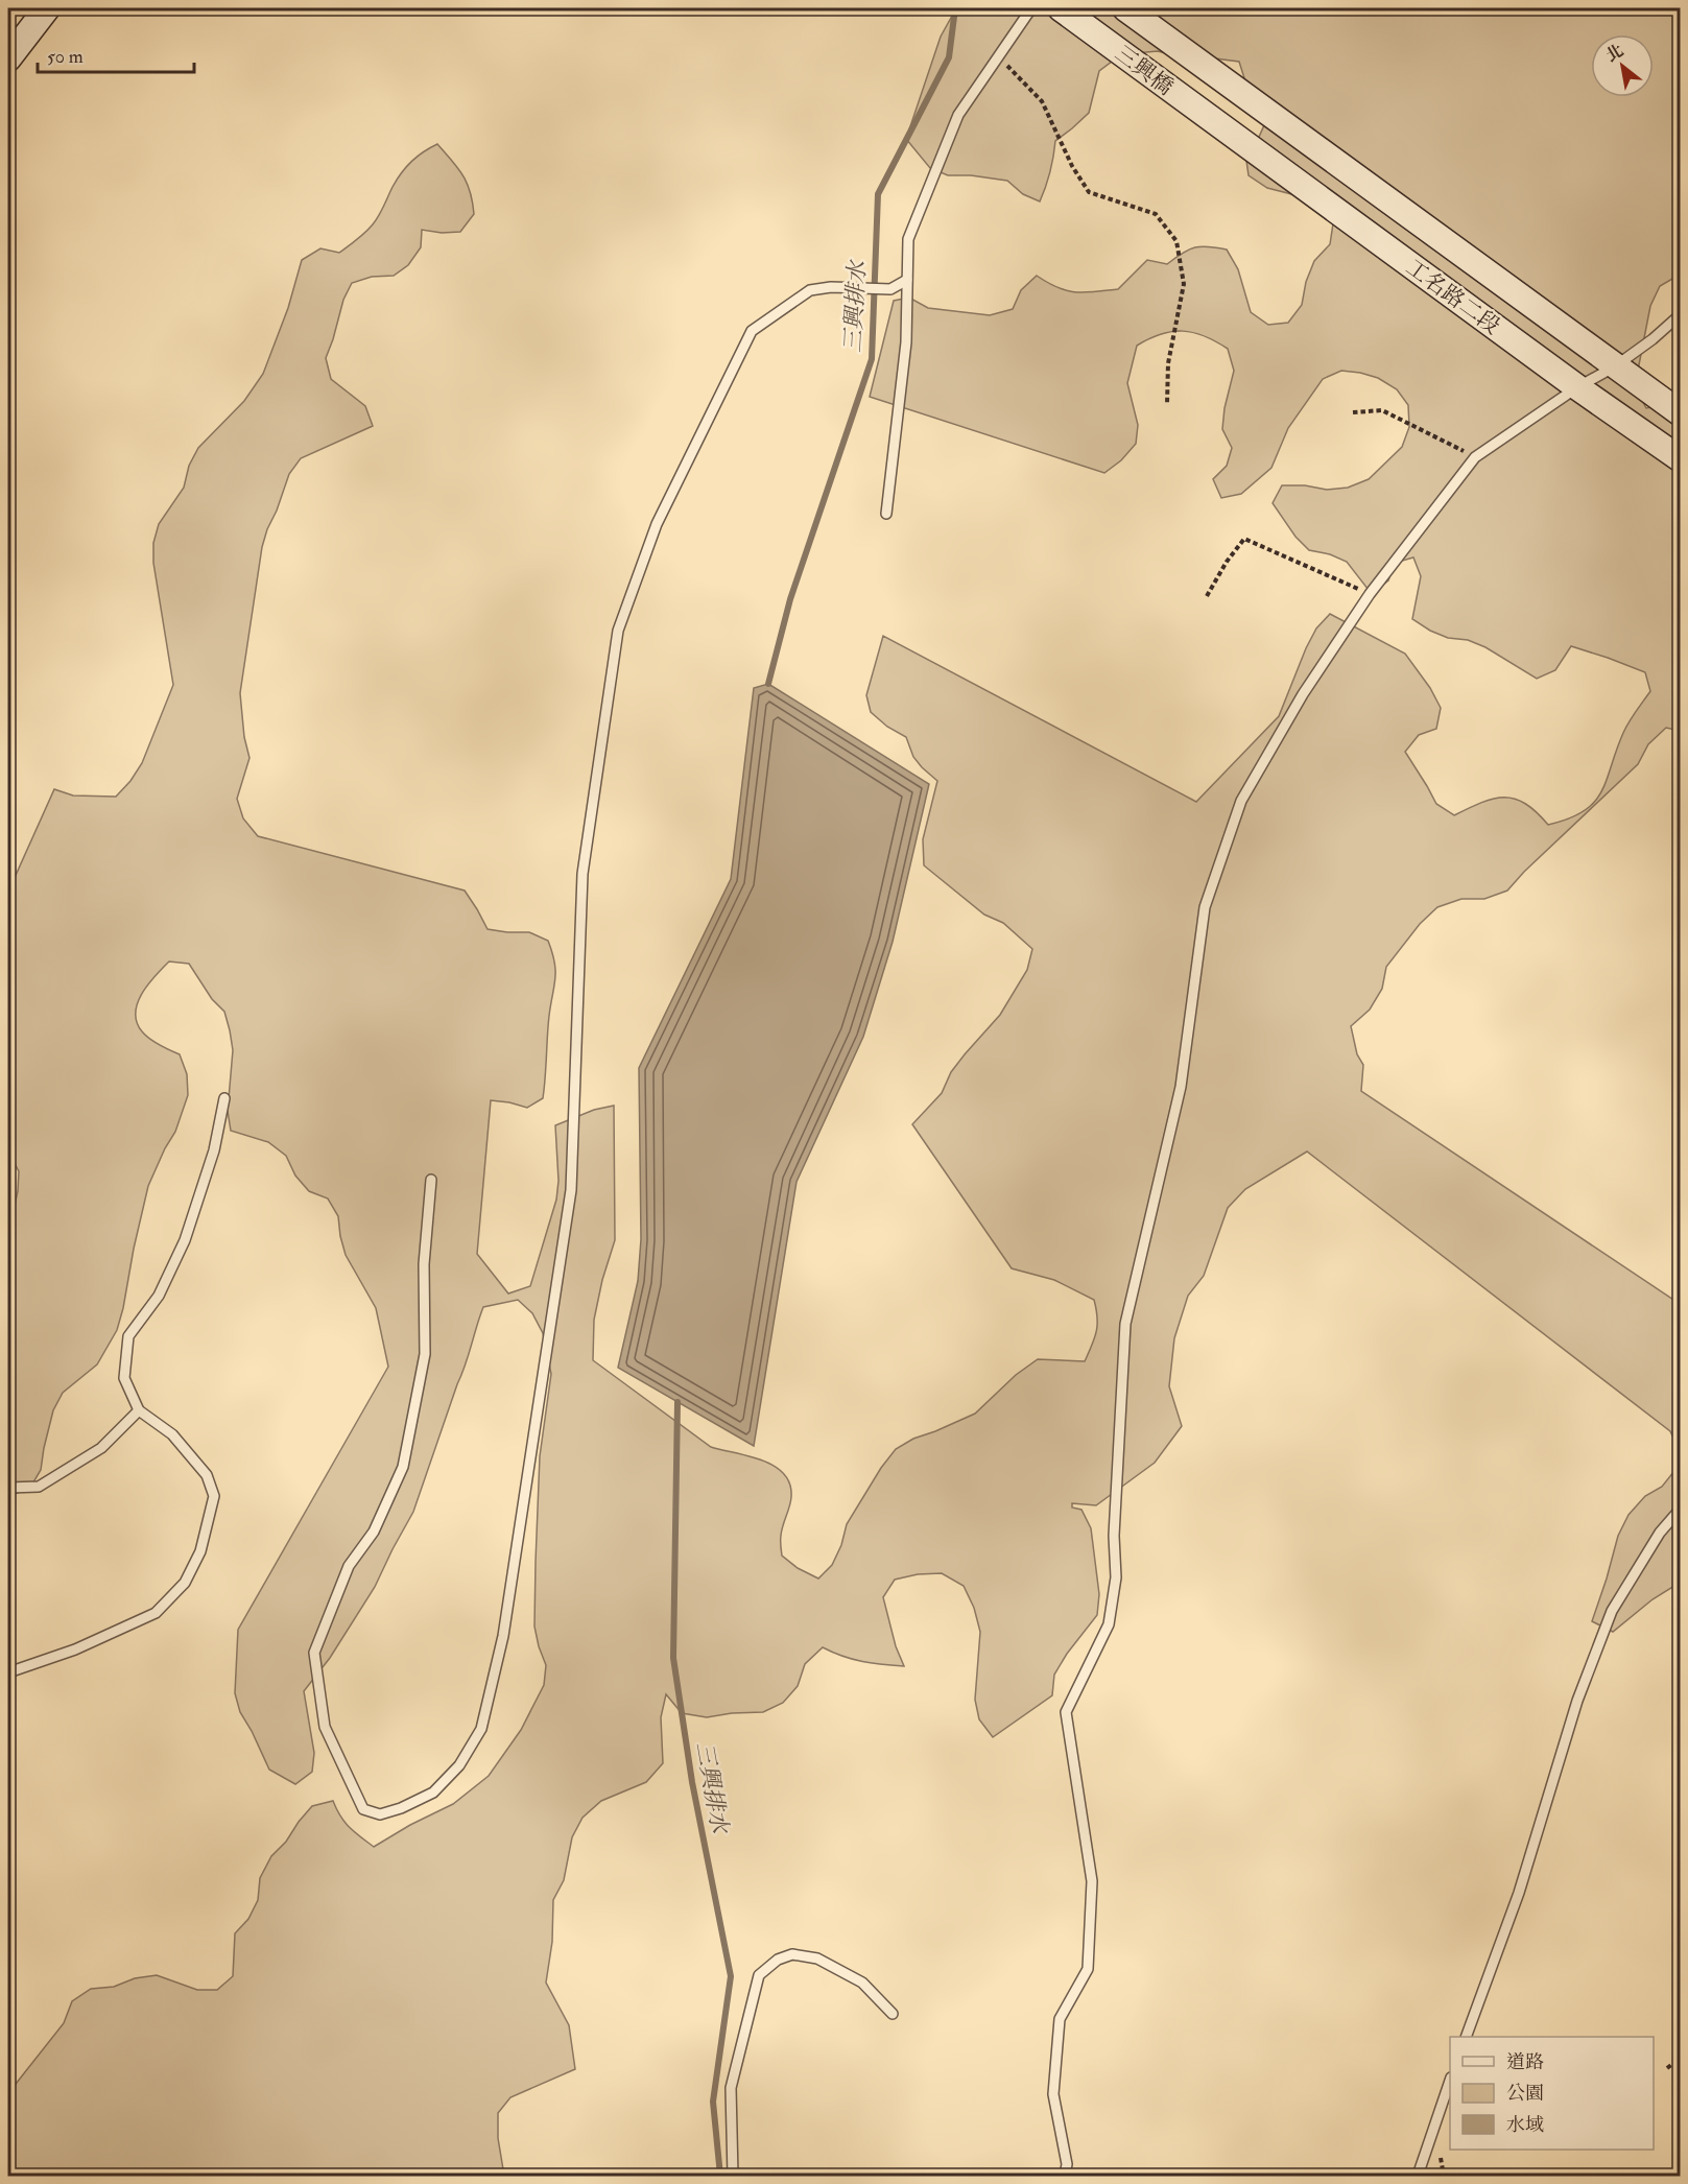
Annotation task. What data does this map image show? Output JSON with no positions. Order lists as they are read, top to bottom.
{
  "streets": {
    "main road": ["三興橋", "工名路二段"]
  },
  "crossings": [
    ["三興橋", "工名路二段"]
  ],
  "water": ["三興排水"],
  "legend": ["道路", "公園", "水域"],
  "scale_bar": "50 m",
  "north": "top left"
}
